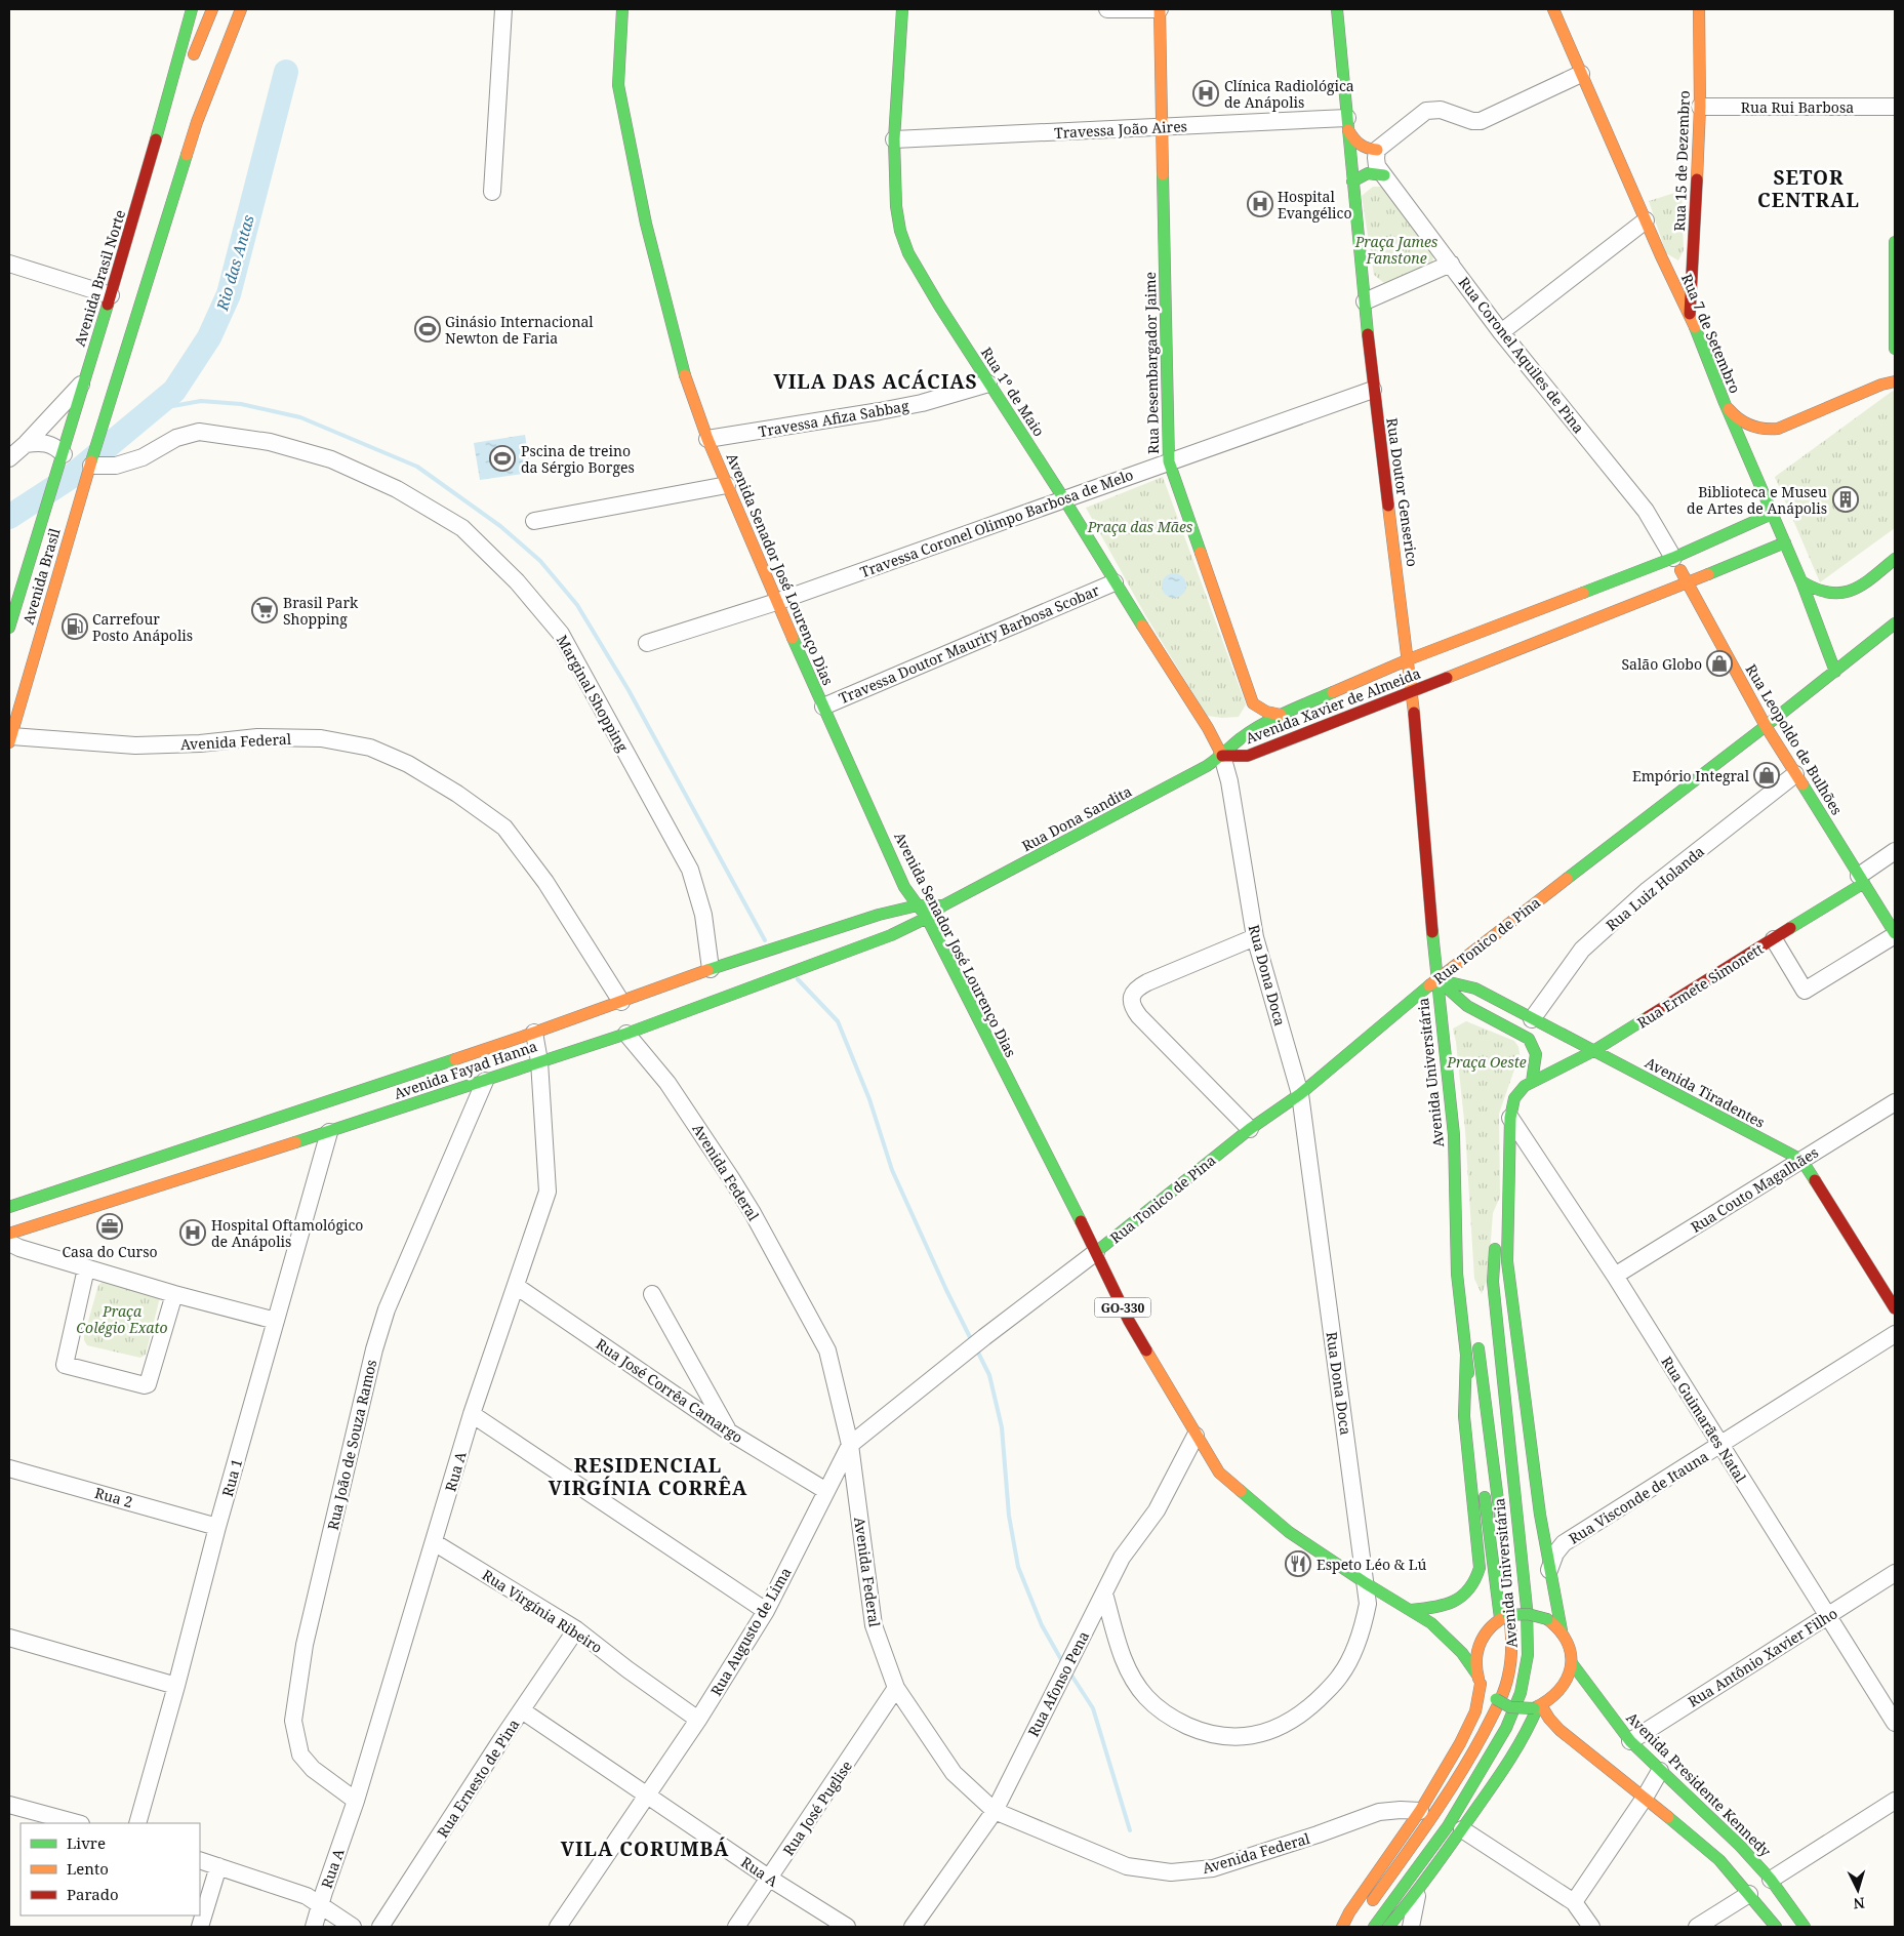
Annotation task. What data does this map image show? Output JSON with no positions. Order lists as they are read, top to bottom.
{
  "streets": {
    "main road": [
      "Rua 15 de Dezembro",
      "Avenida Brasil Norte",
      "Rua 7 de Setembro",
      "Rua Desembargador Jaime",
      "Rua 1º de Maio",
      "Rua Doutor Genserico",
      "Avenida Senador José Lourenço Dias",
      "Avenida Brasil",
      "Avenida Xavier de Almeida",
      "Rua Leopoldo de Bulhões",
      "Rua Dona Sandita",
      "Rua Tonico de Pina",
      "Rua Ermete Simonett",
      "Avenida Fayad Hanna",
      "Avenida Universitária",
      "Avenida Tiradentes",
      "GO-330",
      "Avenida Presidente Kennedy"
    ],
    "street": [
      "Rua Rui Barbosa",
      "Travessa João Aires",
      "Rua Coronel Aquiles de Pina",
      "Travessa Afiza Sabbag",
      "Travessa Coronel Olimpo Barbosa de Melo",
      "Travessa Doutor Maurity Barbosa Scobar",
      "Marginal Shopping",
      "Avenida Federal",
      "Rua Luiz Holanda",
      "Rua Dona Doca",
      "Rua Couto Magalhães",
      "Rua José Corrêa Camargo",
      "Rua Guimarães Natal",
      "Rua João de Souza Ramos",
      "Rua A",
      "Rua 1",
      "Rua 2",
      "Rua Visconde de Itauna",
      "Rua Virgínia Ribeiro",
      "Rua Augusto de Lima",
      "Rua Antônio Xavier Filho",
      "Rua Afonso Pena",
      "Rua Ernesto de Pina",
      "Rua José Puglise"
    ]
  },
  "crossings": [
    ["Rua Rui Barbosa", "Rua 15 de Dezembro"],
    ["Travessa João Aires", "Rua Desembargador Jaime"],
    ["Travessa João Aires", "Rua 1º de Maio"],
    ["Travessa João Aires", "Rua Doutor Genserico"],
    ["Rua 15 de Dezembro", "Rua 7 de Setembro"],
    ["Avenida Brasil Norte", "Avenida Brasil"],
    ["Rua 7 de Setembro", "Avenida Xavier de Almeida"],
    ["Rua 7 de Setembro", "Rua Tonico de Pina"],
    ["Rua Coronel Aquiles de Pina", "Avenida Xavier de Almeida"],
    ["Rua Coronel Aquiles de Pina", "Rua Leopoldo de Bulhões"],
    ["Rua Desembargador Jaime", "Travessa Coronel Olimpo Barbosa de Melo"],
    ["Rua 1º de Maio", "Travessa Afiza Sabbag"],
    ["Rua 1º de Maio", "Travessa Coronel Olimpo Barbosa de Melo"],
    ["Rua 1º de Maio", "Travessa Doutor Maurity Barbosa Scobar"],
    ["Rua 1º de Maio", "Avenida Xavier de Almeida"],
    ["Rua 1º de Maio", "Rua Dona Sandita"],
    ["Rua 1º de Maio", "Rua Dona Doca"],
    ["Travessa Afiza Sabbag", "Avenida Senador José Lourenço Dias"],
    ["Rua Doutor Genserico", "Travessa Coronel Olimpo Barbosa de Melo"],
    ["Rua Doutor Genserico", "Avenida Xavier de Almeida"],
    ["Rua Doutor Genserico", "Rua Tonico de Pina"],
    ["Rua Doutor Genserico", "Avenida Universitária"],
    ["Rua Doutor Genserico", "Avenida Tiradentes"],
    ["Travessa Coronel Olimpo Barbosa de Melo", "Avenida Senador José Lourenço Dias"],
    ["Avenida Senador José Lourenço Dias", "Travessa Doutor Maurity Barbosa Scobar"],
    ["Avenida Senador José Lourenço Dias", "Rua Dona Sandita"],
    ["Avenida Senador José Lourenço Dias", "Rua Tonico de Pina"],
    ["Avenida Senador José Lourenço Dias", "Rua Dona Doca"],
    ["Avenida Senador José Lourenço Dias", "Avenida Fayad Hanna"],
    ["Avenida Senador José Lourenço Dias", "Avenida Universitária"],
    ["Avenida Senador José Lourenço Dias", "Rua Afonso Pena"],
    ["Avenida Senador José Lourenço Dias", "Avenida Presidente Kennedy"],
    ["Avenida Brasil", "Marginal Shopping"],
    ["Avenida Brasil", "Avenida Federal"],
    ["Marginal Shopping", "Avenida Fayad Hanna"],
    ["Avenida Xavier de Almeida", "Rua Leopoldo de Bulhões"],
    ["Avenida Xavier de Almeida", "Rua Dona Sandita"],
    ["Avenida Xavier de Almeida", "Rua Dona Doca"],
    ["Rua Leopoldo de Bulhões", "Rua Luiz Holanda"],
    ["Rua Leopoldo de Bulhões", "Rua Tonico de Pina"],
    ["Rua Leopoldo de Bulhões", "Rua Ermete Simonett"],
    ["Avenida Federal", "Avenida Fayad Hanna"],
    ["Avenida Federal", "Rua Augusto de Lima"],
    ["Avenida Federal", "Rua Afonso Pena"],
    ["Avenida Federal", "Rua José Puglise"],
    ["Rua Dona Sandita", "Rua Dona Doca"],
    ["Rua Dona Sandita", "Avenida Fayad Hanna"],
    ["Rua Luiz Holanda", "Avenida Tiradentes"],
    ["Rua Tonico de Pina", "Rua Dona Doca"],
    ["Rua Tonico de Pina", "Avenida Universitária"],
    ["Rua Tonico de Pina", "Avenida Tiradentes"],
    ["Rua Tonico de Pina", "Rua Augusto de Lima"],
    ["Rua Dona Doca", "Rua Afonso Pena"],
    ["Rua Ermete Simonett", "Avenida Universitária"],
    ["Rua Ermete Simonett", "Avenida Tiradentes"],
    ["Avenida Fayad Hanna", "Rua João de Souza Ramos"],
    ["Avenida Fayad Hanna", "Rua A"],
    ["Avenida Fayad Hanna", "Rua 1"],
    ["Avenida Universitária", "Avenida Tiradentes"],
    ["Avenida Universitária", "Rua Guimarães Natal"],
    ["Avenida Universitária", "Rua Visconde de Itauna"],
    ["Avenida Universitária", "Avenida Presidente Kennedy"],
    ["Avenida Tiradentes", "Rua Couto Magalhães"],
    ["Rua Couto Magalhães", "Rua Guimarães Natal"],
    ["Rua José Corrêa Camargo", "Rua A"],
    ["Rua José Corrêa Camargo", "Rua Augusto de Lima"],
    ["Rua Guimarães Natal", "Rua Visconde de Itauna"],
    ["Rua Guimarães Natal", "Rua Antônio Xavier Filho"],
    ["Rua João de Souza Ramos", "Rua A"],
    ["Rua A", "Rua Virgínia Ribeiro"],
    ["Rua A", "Rua Augusto de Lima"],
    ["Rua A", "Rua Ernesto de Pina"],
    ["Rua A", "Rua José Puglise"],
    ["Rua 1", "Rua 2"],
    ["Rua Virgínia Ribeiro", "Rua Augusto de Lima"],
    ["Rua Virgínia Ribeiro", "Rua Ernesto de Pina"],
    ["Rua Antônio Xavier Filho", "Avenida Presidente Kennedy"]
  ],
  "districts": [
    "SETOR CENTRAL",
    "VILA DAS ACÁCIAS",
    "RESIDENCIAL VIRGÍNIA CORRÊA",
    "VILA CORUMBÁ"
  ],
  "water": ["Rio das Antas"],
  "parks": [
    "Praça James Fanstone",
    "Praça das Mães",
    "Praça Oeste",
    "Praça Colégio Exato"
  ],
  "places": {
    "hospital": ["Clínica Radiológica de Anápolis", "Hospital Evangélico", "Hospital Oftamológico de Anápolis"],
    "sports": ["Ginásio Internacional Newton de Faria", "Pscina de treino da Sérgio Borges"],
    "building": ["Biblioteca e Museu de Artes de Anápolis"],
    "supermarket": ["Brasil Park Shopping"],
    "fuel station": ["Carrefour Posto Anápolis"],
    "shop": ["Salão Globo", "Empório Integral"],
    "office": ["Casa do Curso"],
    "restaurant": ["Espeto Léo & Lú"]
  },
  "legend": ["Livre", "Lento", "Parado"],
  "north": "bottom"
}
